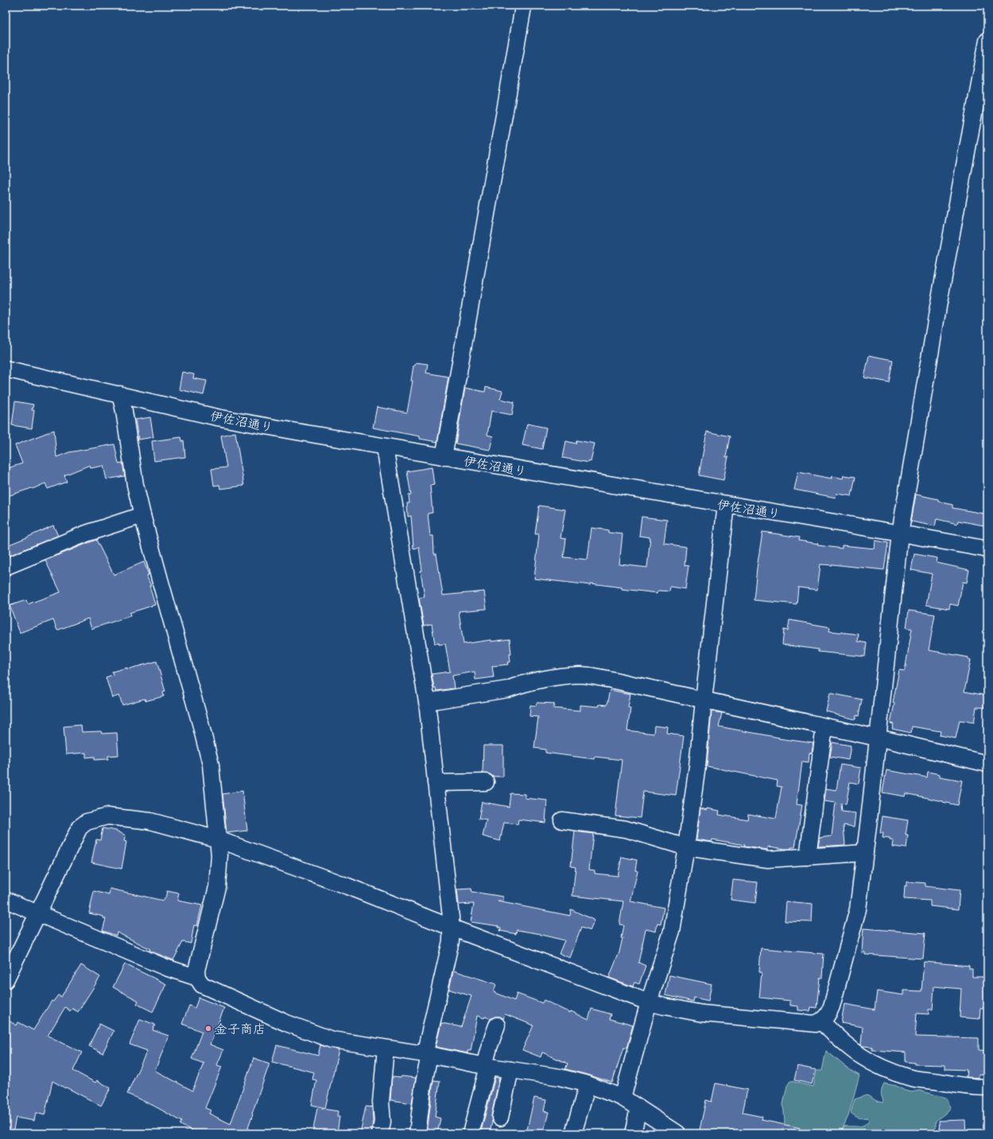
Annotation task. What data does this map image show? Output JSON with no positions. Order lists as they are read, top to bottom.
{
  "streets": {
    "street": ["伊佐沼通り"]
  },
  "places": ["金子商店"]
}
